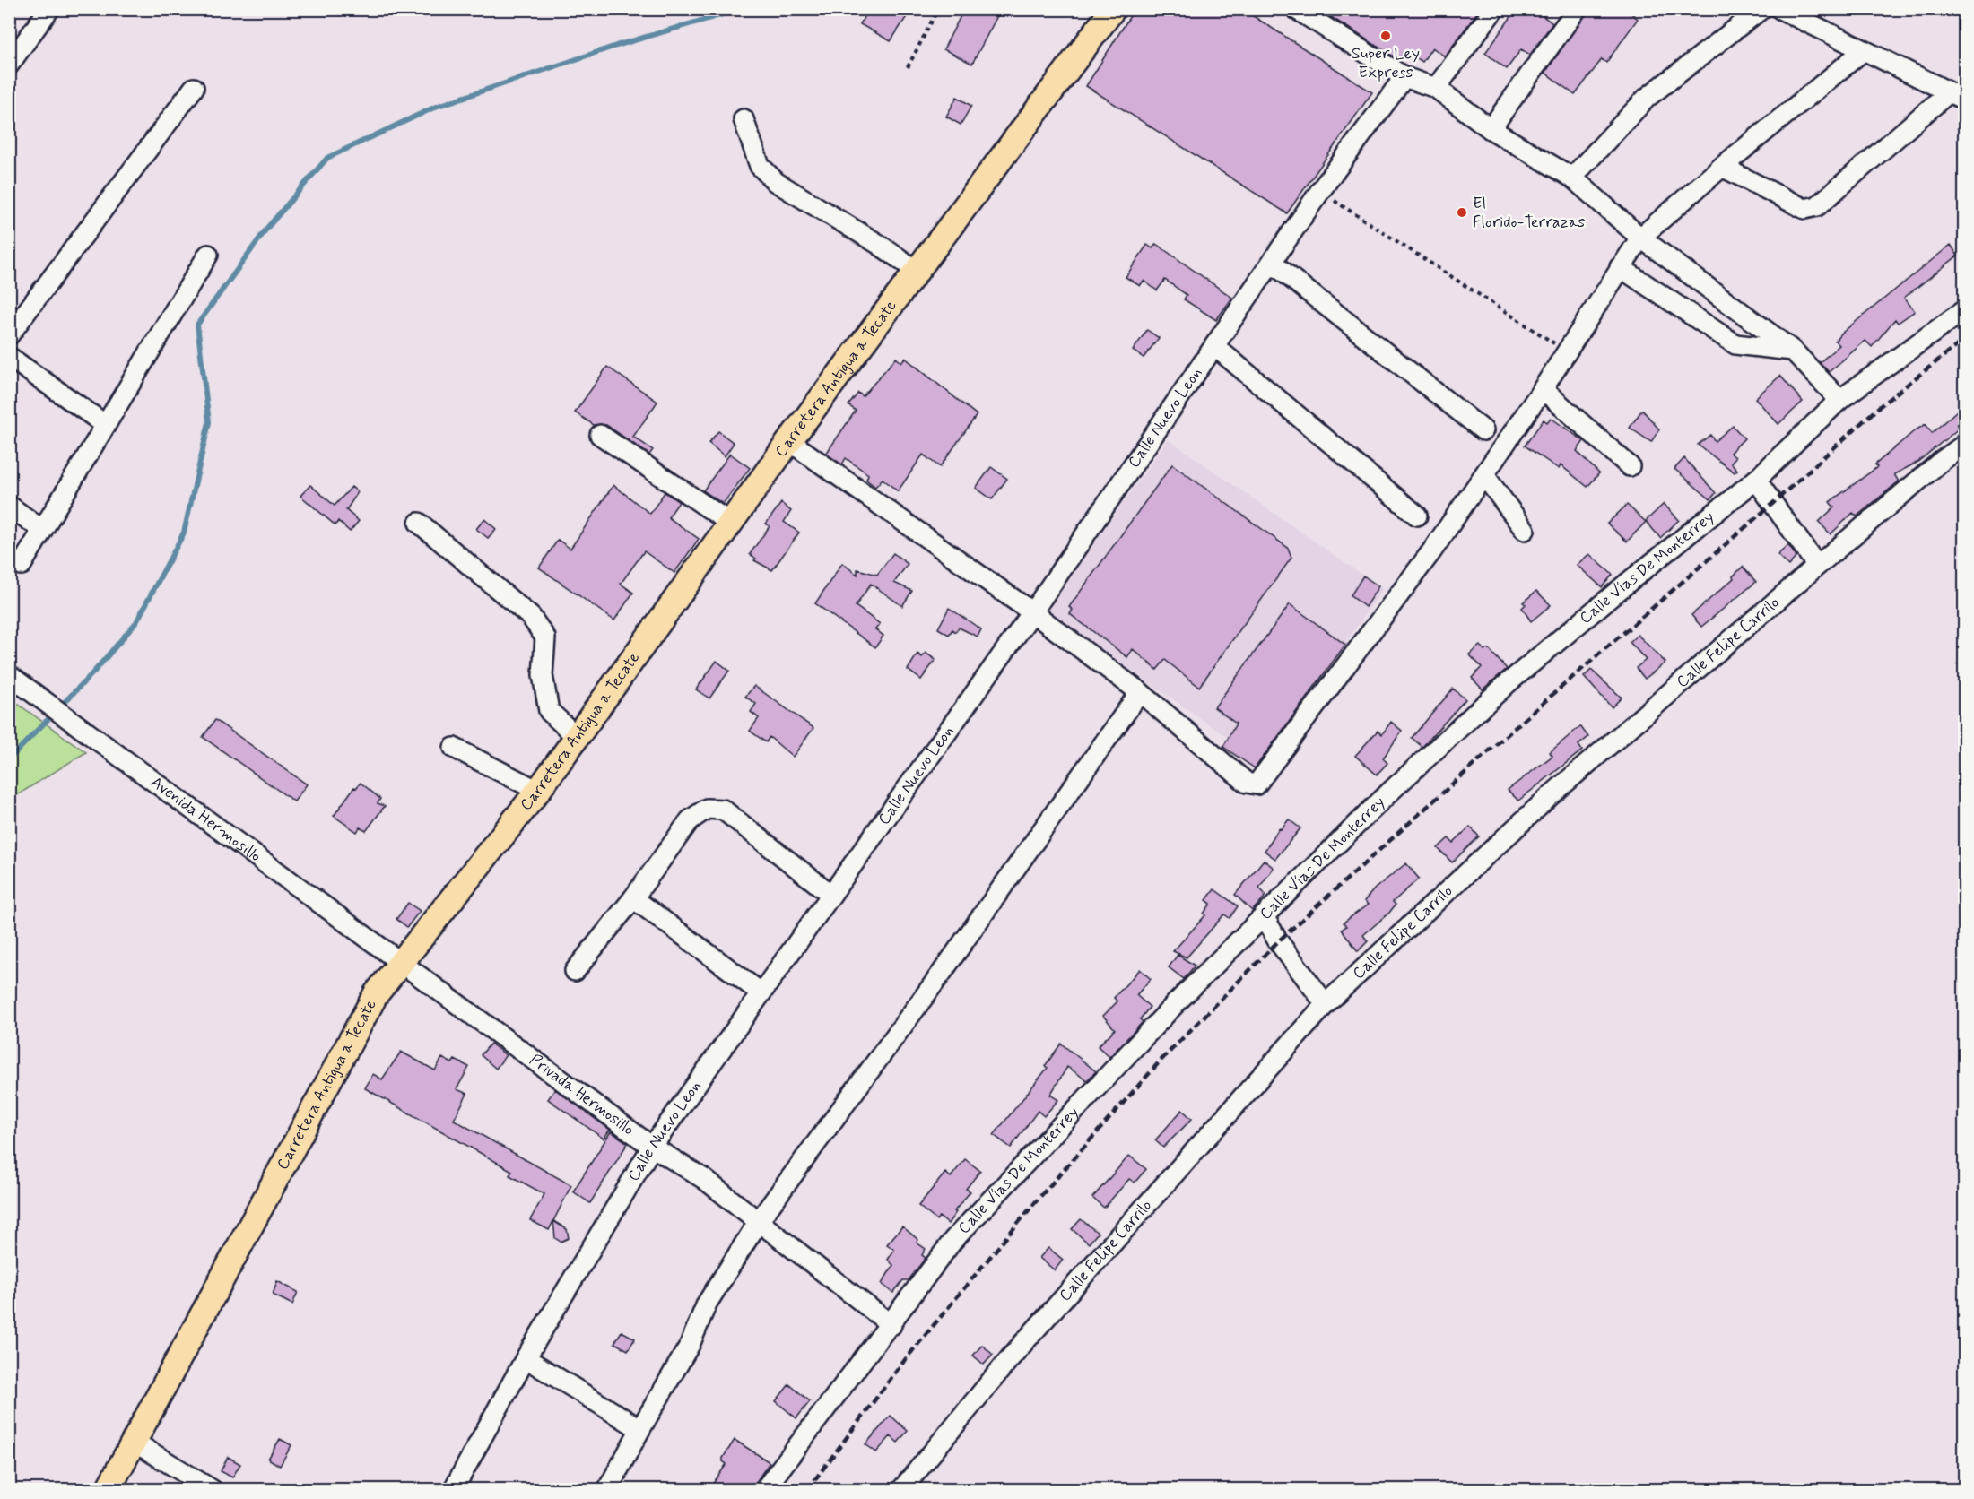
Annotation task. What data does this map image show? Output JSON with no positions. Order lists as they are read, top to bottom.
{
  "streets": {
    "main road": ["Carretera Antigua a Tecate"],
    "street": [
      "Calle Nuevo Leon",
      "Calle Vías De Monterrey",
      "Calle Felipe Carrilo",
      "Avenida Hermosillo",
      "Privada Hermosillo"
    ]
  },
  "crossings": [
    ["Carretera Antigua a Tecate", "Avenida Hermosillo"],
    ["Carretera Antigua a Tecate", "Privada Hermosillo"],
    ["Calle Nuevo Leon", "Privada Hermosillo"],
    ["Calle Vías De Monterrey", "Privada Hermosillo"],
    ["Avenida Hermosillo", "Privada Hermosillo"]
  ],
  "places": ["Super Ley Express", "El Florido-Terrazas"]
}
